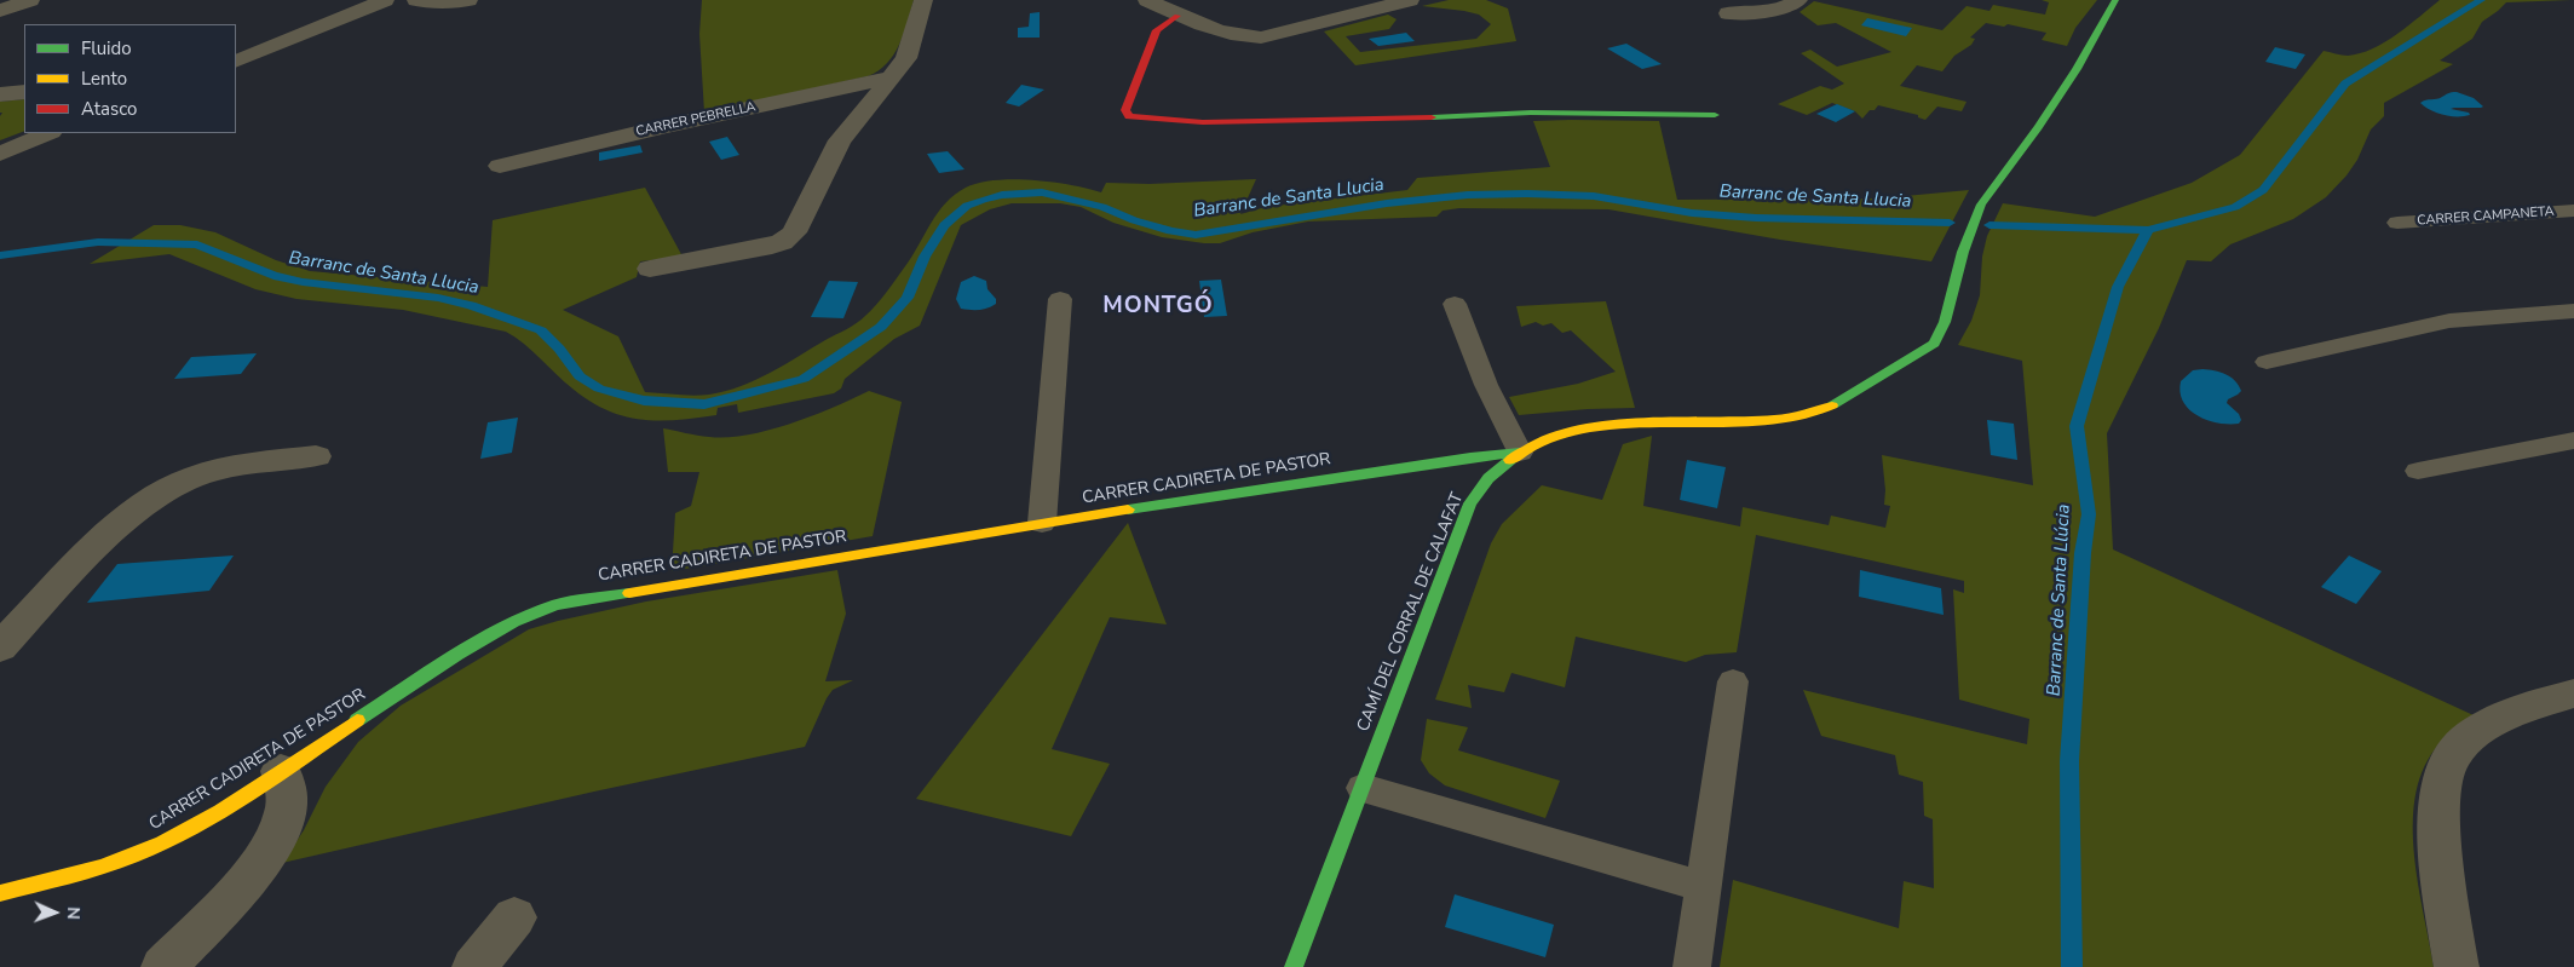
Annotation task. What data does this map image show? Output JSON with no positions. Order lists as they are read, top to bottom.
{
  "streets": {
    "street": ["CARRER PEBRELLA", "CARRER CADIRETA DE PASTOR", "CAMÍ DEL CORRAL DE CALAFAT"],
    "lane": ["CARRER CAMPANETA"]
  },
  "crossings": [
    ["CARRER CADIRETA DE PASTOR", "CAMÍ DEL CORRAL DE CALAFAT"]
  ],
  "districts": ["MONTGÓ"],
  "water": ["Barranc de Santa Llucia", "Barranc de Santa Llúcia"],
  "legend": ["Fluido", "Lento", "Atasco"],
  "north": "right"
}
